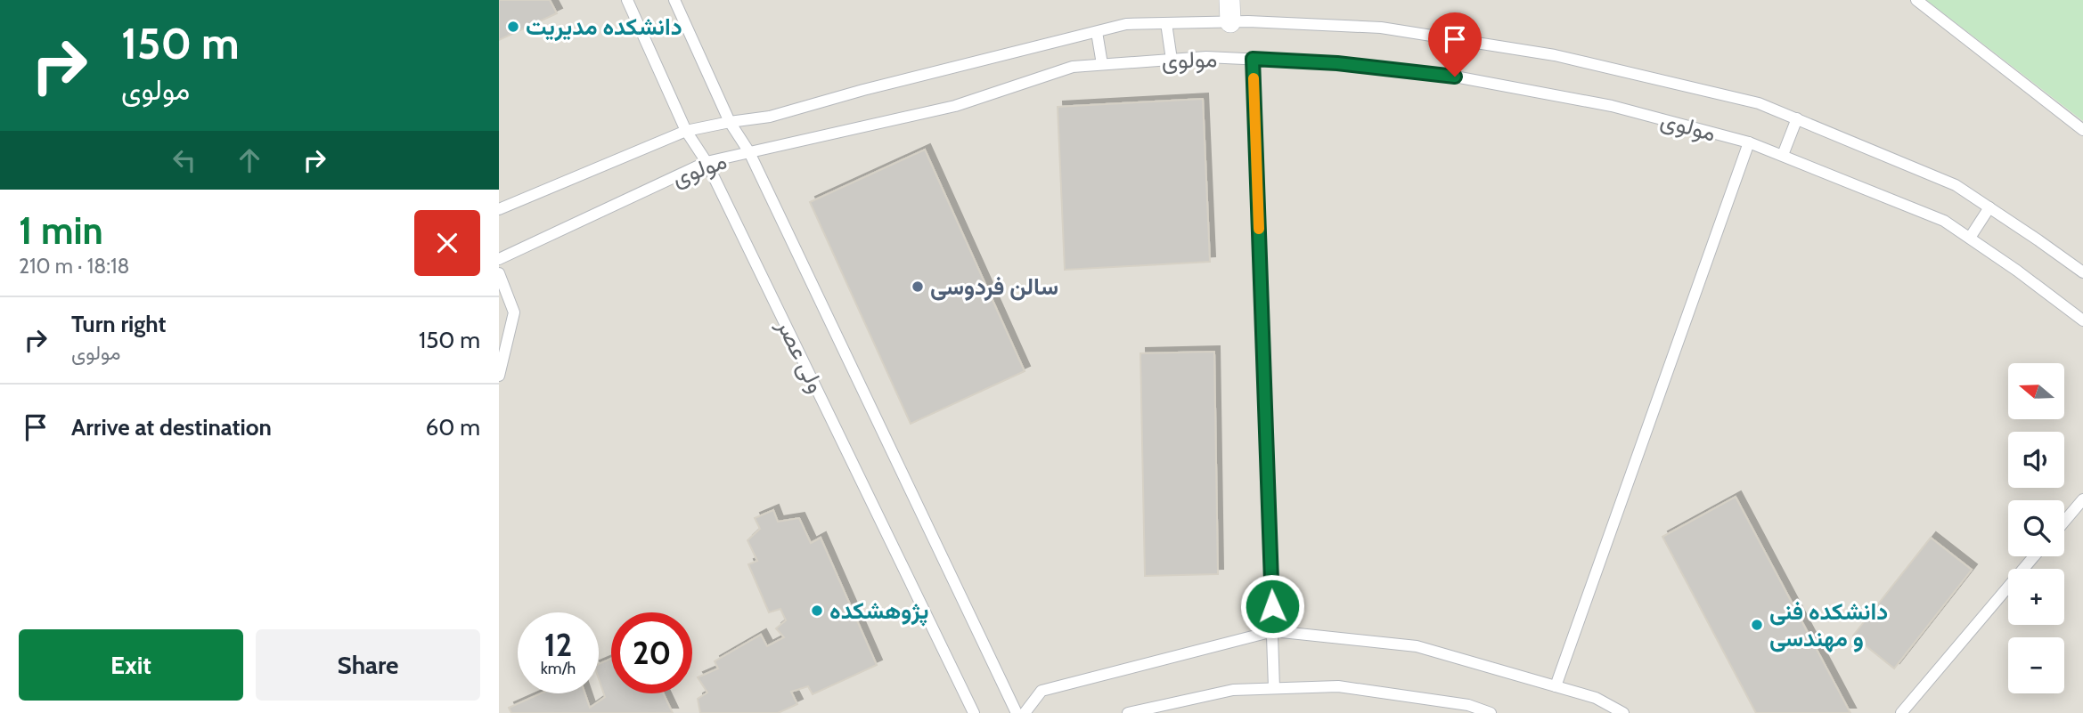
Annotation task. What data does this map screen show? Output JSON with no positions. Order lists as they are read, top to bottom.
{
  "streets": {
    "lane": ["مولوی", "ولی عصر"]
  },
  "crossings": [
    ["مولوی", "ولی عصر"]
  ],
  "places": [
    "دانشکده مدیریت",
    "سالن فردوسی",
    "پژوهشکده",
    "دانشکده فنی و مهندسی"
  ],
  "north": "left",
  "page": {
    "turn": ["150 m", "مولوی"],
    "heading": ["1 min", "210 m · 18:18"],
    "list": [
      {
        "name": "Turn right",
        "note": "مولوی",
        "value": "150 m"
      },
      {
        "name": "Arrive at destination",
        "value": "60 m"
      }
    ],
    "map_buttons": ["+", "−"],
    "speed": "12 km/h",
    "limit": "20",
    "buttons": ["Exit", "Share"]
  }
}
